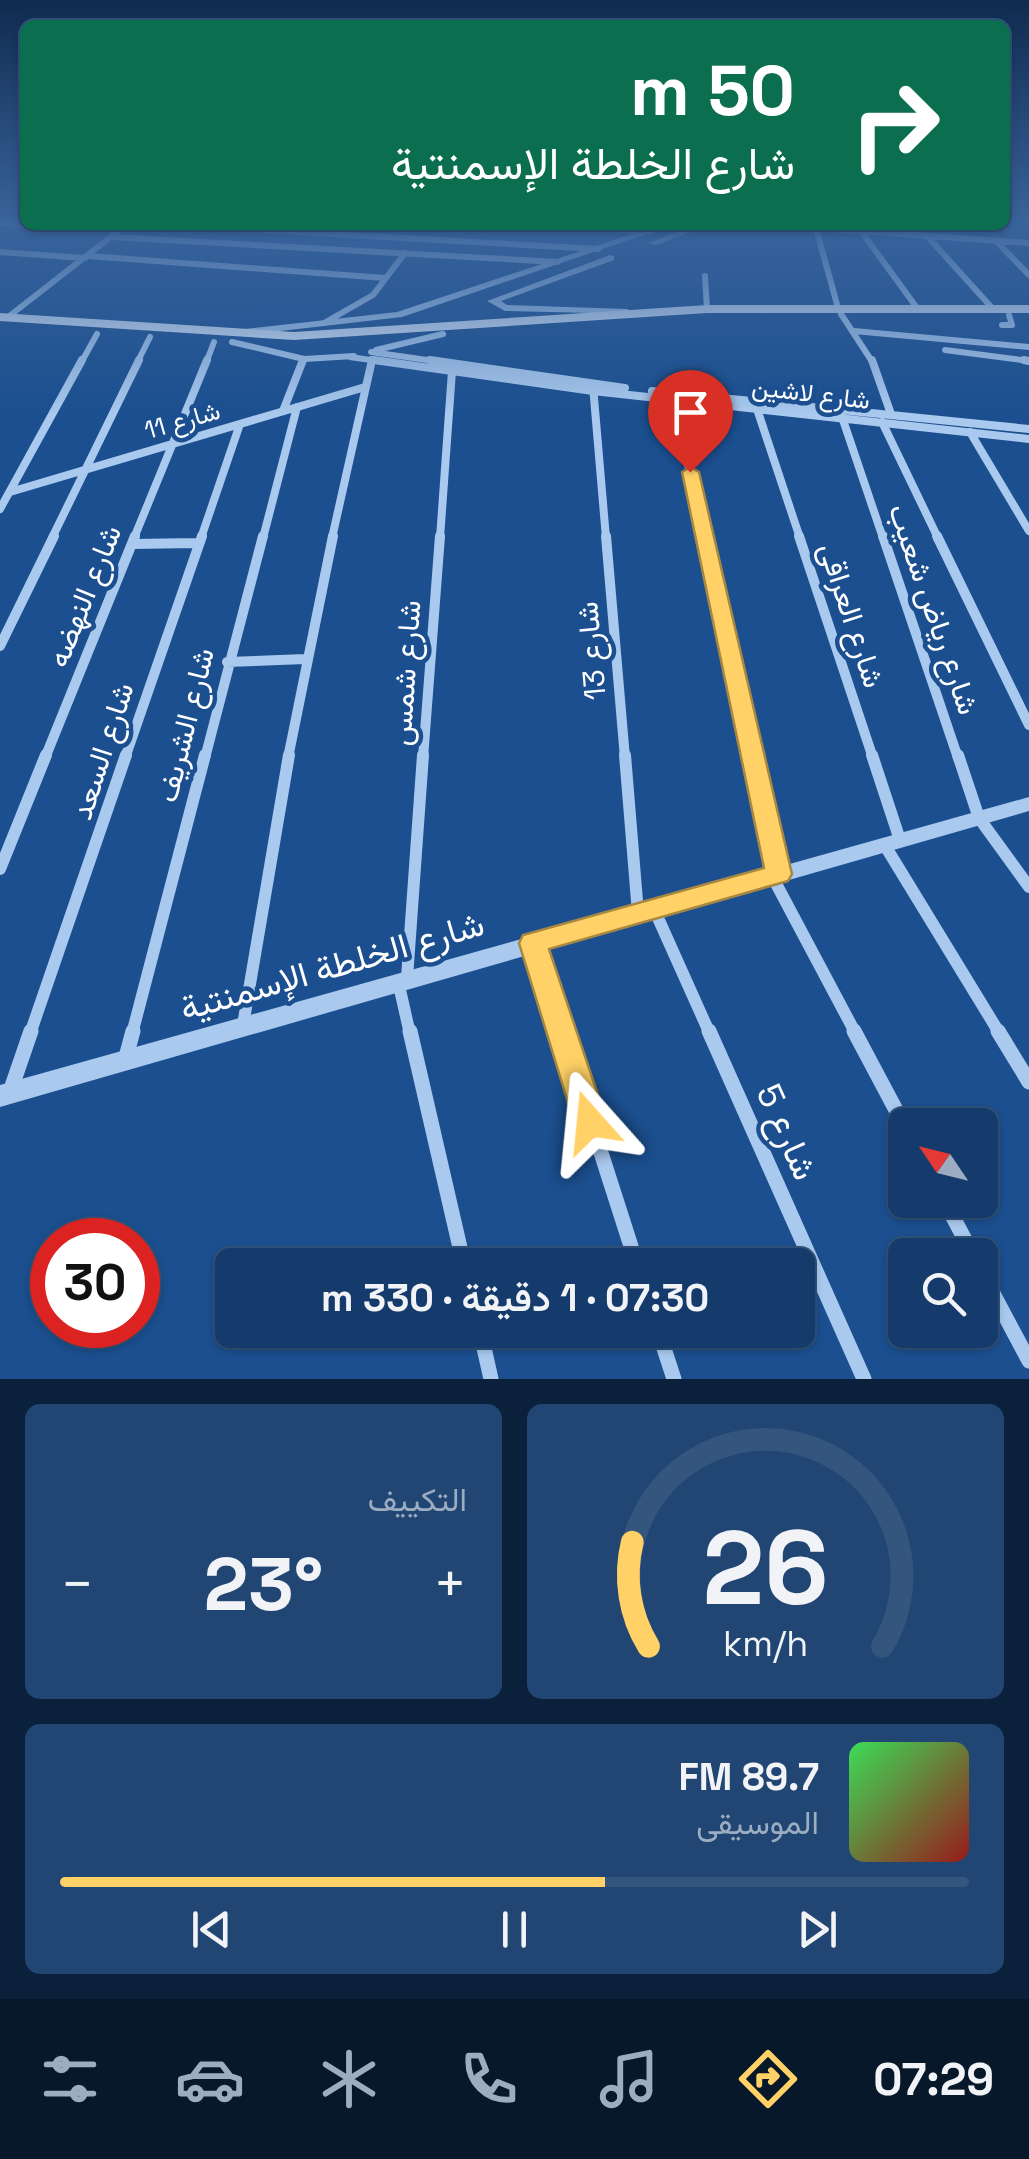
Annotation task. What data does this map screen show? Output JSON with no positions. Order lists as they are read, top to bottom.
{
  "streets": {
    "street": [
      "شارع لاشين",
      "شارع 11",
      "شارع النهضه",
      "شارع رياض شعيب",
      "شارع العراقى",
      "شارع 13",
      "شارع شمس",
      "شارع الشريف",
      "شارع السعد",
      "شارع الخلطة الإسمنتية",
      "شارع 5"
    ]
  },
  "crossings": [
    ["شارع لاشين", "شارع النهضه"],
    ["شارع لاشين", "شارع رياض شعيب"],
    ["شارع لاشين", "شارع العراقى"],
    ["شارع لاشين", "شارع 13"],
    ["شارع لاشين", "شارع شمس"],
    ["شارع 11", "شارع النهضه"],
    ["شارع 11", "شارع الشريف"],
    ["شارع 11", "شارع السعد"],
    ["شارع رياض شعيب", "شارع الخلطة الإسمنتية"],
    ["شارع العراقى", "شارع الخلطة الإسمنتية"],
    ["شارع 13", "شارع الخلطة الإسمنتية"],
    ["شارع 13", "شارع 5"],
    ["شارع شمس", "شارع الخلطة الإسمنتية"],
    ["شارع الشريف", "شارع الخلطة الإسمنتية"],
    ["شارع السعد", "شارع الخلطة الإسمنتية"],
    ["شارع الخلطة الإسمنتية", "شارع 5"]
  ],
  "north": "top left",
  "page": {
    "turn": ["50 m", "شارع الخلطة الإسمنتية"],
    "limit": "30",
    "trip": "07:30 · 1 دقيقة · 330 m",
    "tile": "التكييف",
    "heat": ["−", "23°", "+"],
    "song": ["89.7 FM", "الموسيقى"],
    "tabs": "07:29",
    "gauge": ["26", "km/h"]
  }
}
